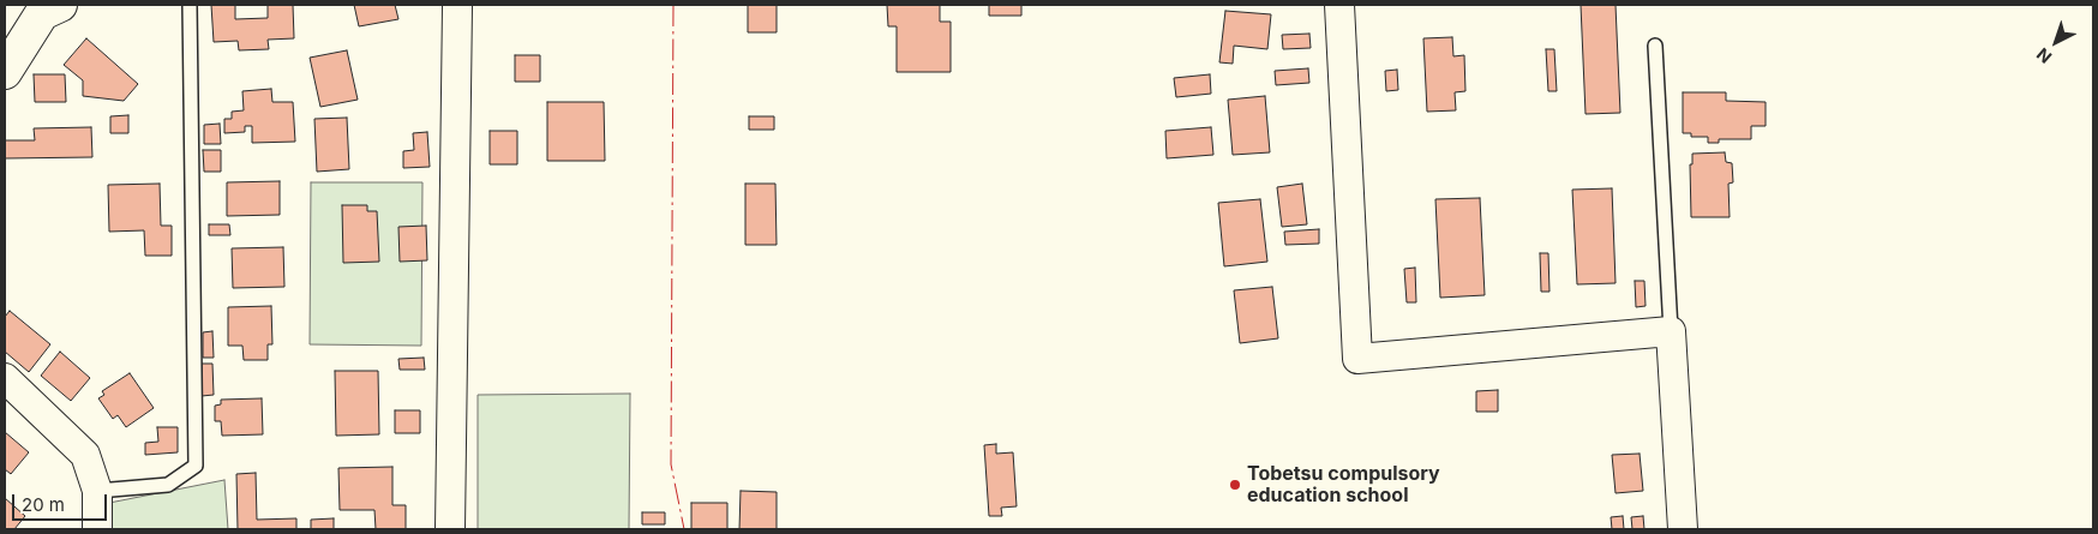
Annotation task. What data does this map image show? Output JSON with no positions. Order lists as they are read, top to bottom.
{
  "places": ["Tobetsu compulsory education school"],
  "scale_bar": "20 m",
  "north": "bottom left"
}
